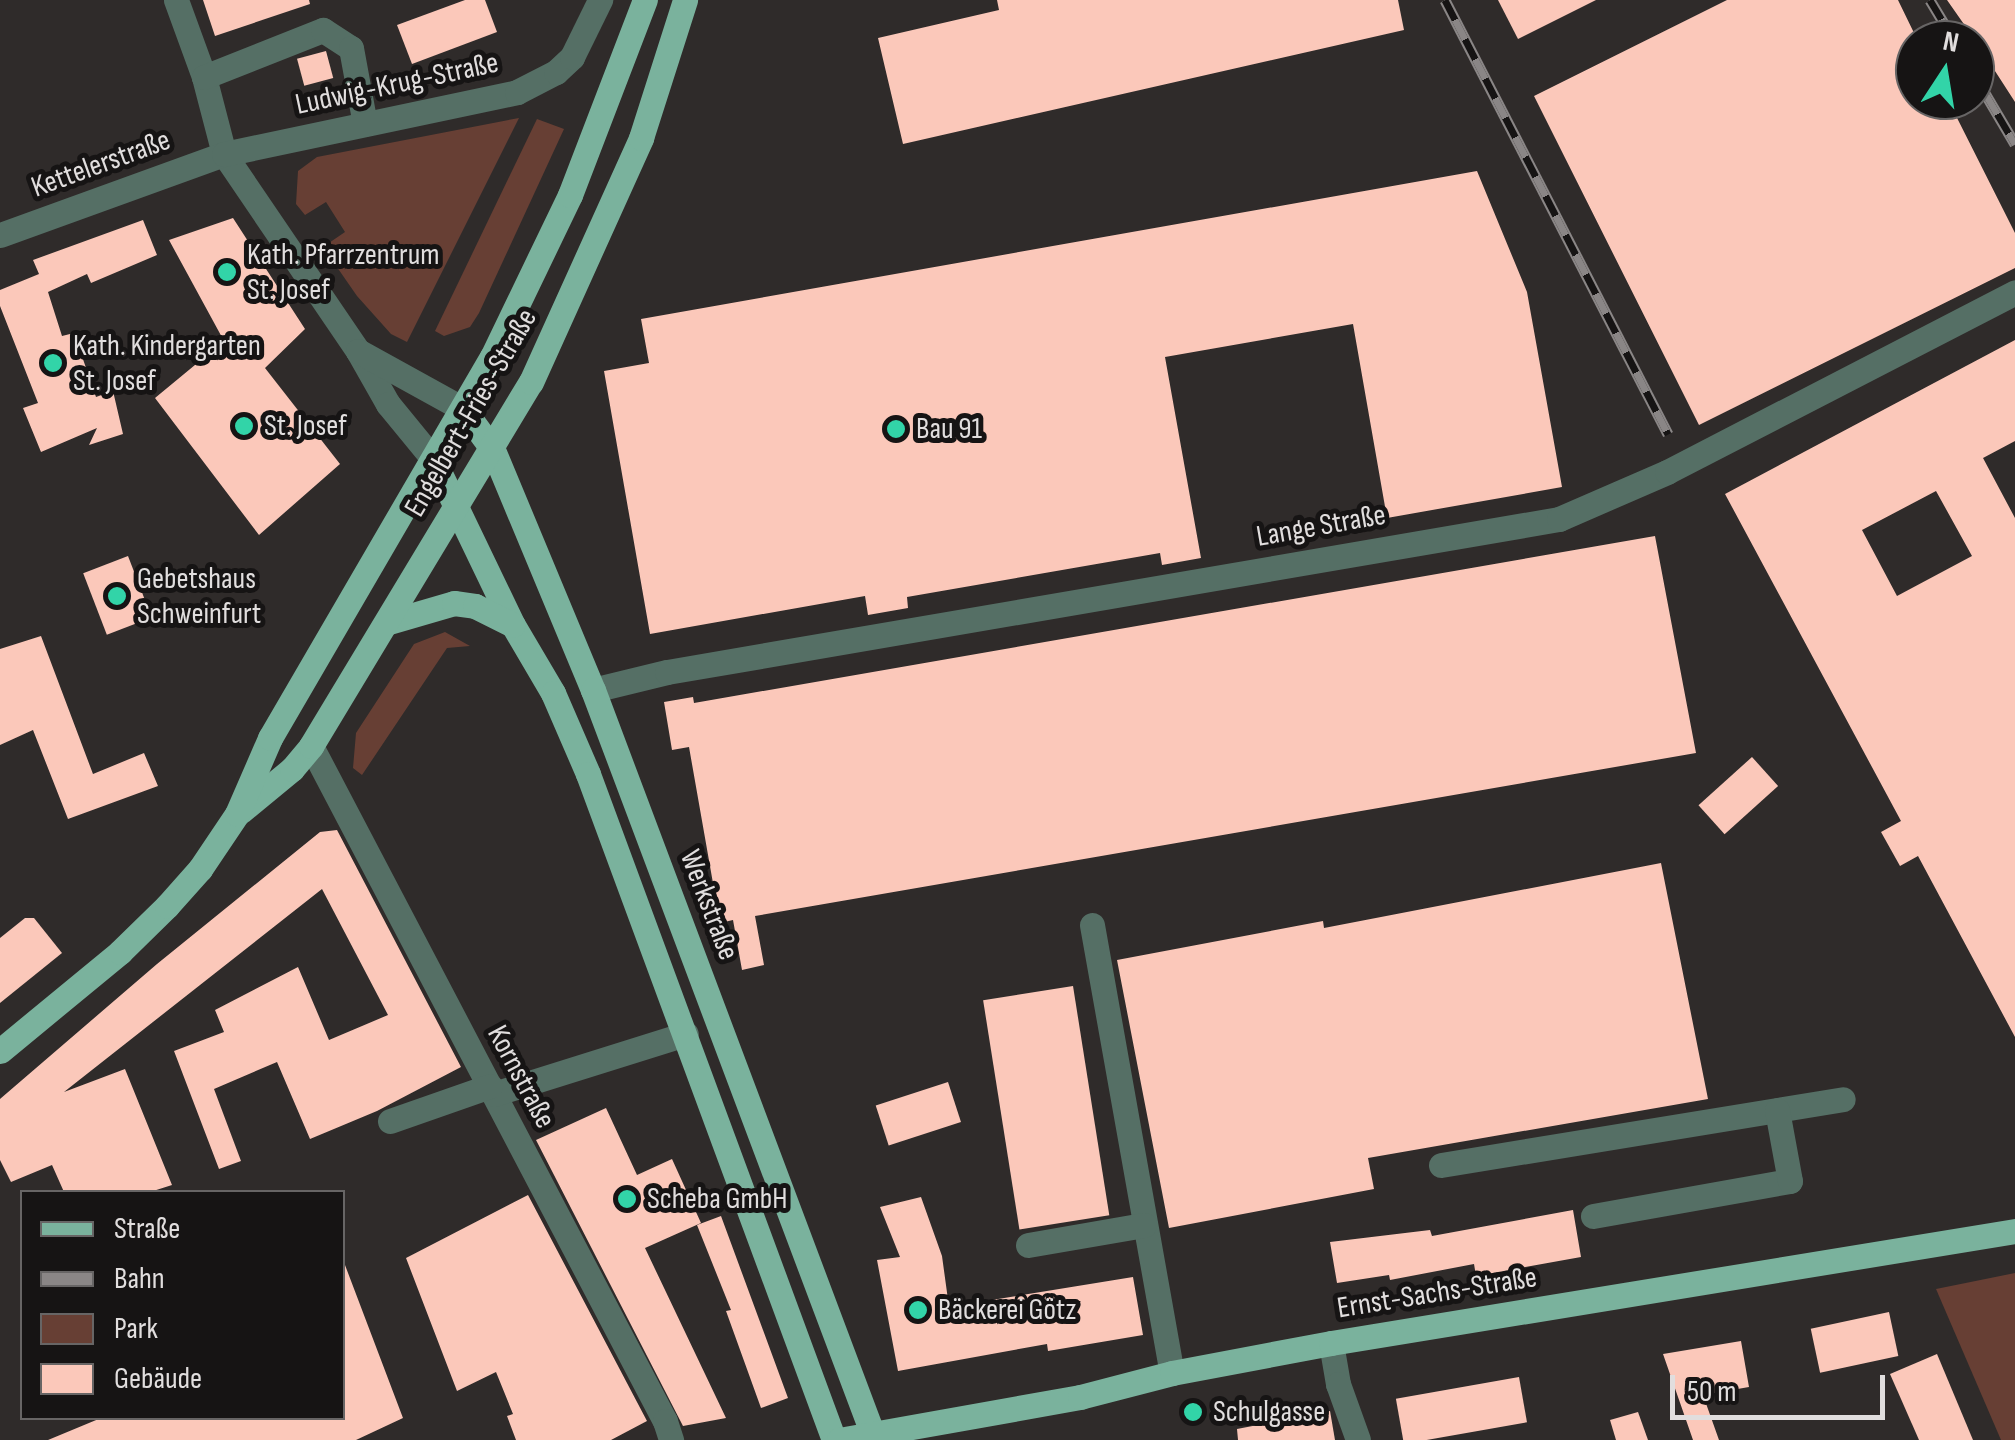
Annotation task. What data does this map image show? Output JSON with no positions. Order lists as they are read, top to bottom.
{
  "streets": {
    "main road": ["Engelbert-Fries-Straße", "Werkstraße", "Ernst-Sachs-Straße"],
    "street": [
      "Ludwig-Krug-Straße",
      "Kettelerstraße",
      "Lange Straße",
      "Kornstraße"
    ]
  },
  "crossings": [
    ["Ludwig-Krug-Straße", "Kettelerstraße"],
    ["Engelbert-Fries-Straße", "Werkstraße"],
    ["Engelbert-Fries-Straße", "Kornstraße"],
    ["Lange Straße", "Werkstraße"],
    ["Werkstraße", "Ernst-Sachs-Straße"]
  ],
  "places": [
    "Kath. Pfarrzentrum St. Josef",
    "Kath. Kindergarten St. Josef",
    "St. Josef",
    "Bau 91",
    "Gebetshaus Schweinfurt",
    "Scheba GmbH",
    "Bäckerei Götz",
    "Schulgasse"
  ],
  "legend": [
    "Straße",
    "Bahn",
    "Park",
    "Gebäude"
  ],
  "scale_bar": "50 m",
  "north": "top"
}
